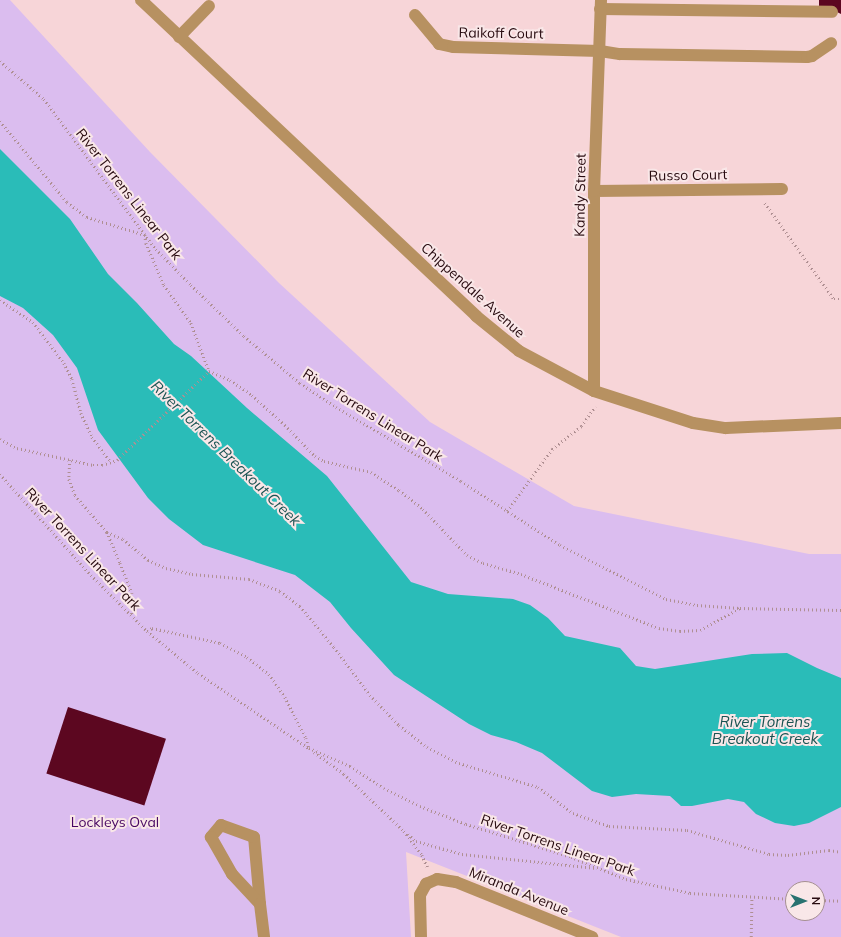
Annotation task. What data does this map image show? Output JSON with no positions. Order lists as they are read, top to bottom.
{
  "streets": {
    "street": [
      "Raikoff Court",
      "Russo Court",
      "Kandy Street",
      "Chippendale Avenue",
      "Miranda Avenue"
    ],
    "path": ["River Torrens Linear Park"]
  },
  "crossings": [
    ["Raikoff Court", "Kandy Street"],
    ["Russo Court", "Kandy Street"],
    ["River Torrens Linear Park", "Miranda Avenue"],
    ["Kandy Street", "Chippendale Avenue"]
  ],
  "water": ["River Torrens Breakout Creek"],
  "parks": ["Lockleys Oval"],
  "north": "right"
}
